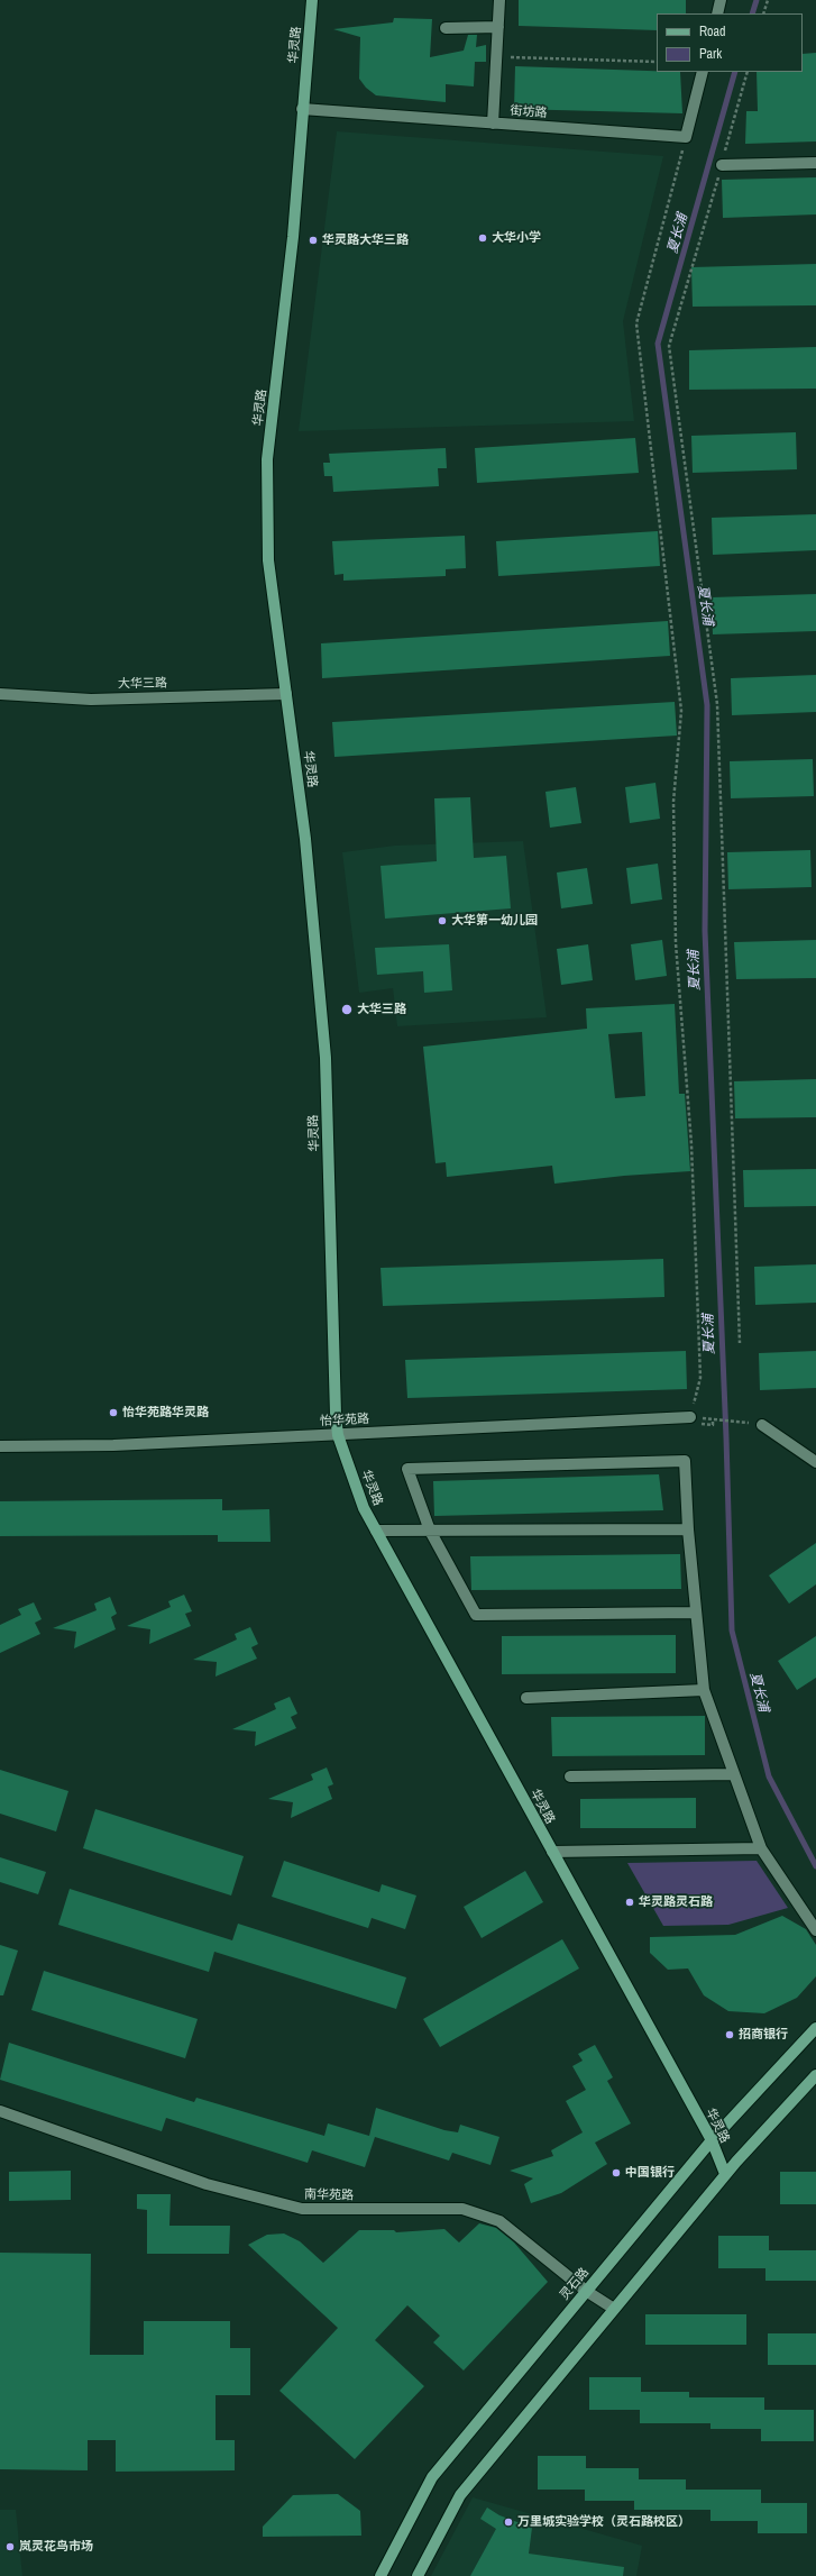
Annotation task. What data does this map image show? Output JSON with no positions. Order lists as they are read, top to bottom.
{
  "streets": {
    "main road": ["华灵路", "灵石路"],
    "street": [
      "街坊路",
      "大华三路",
      "怡华苑路",
      "南华苑路"
    ]
  },
  "crossings": [
    ["华灵路", "街坊路"],
    ["华灵路", "大华三路"],
    ["华灵路", "怡华苑路"],
    ["华灵路", "灵石路"],
    ["南华苑路", "灵石路"]
  ],
  "water": ["夏长浦"],
  "places": [
    "大华小学",
    "华灵路大华三路",
    "大华第一幼儿园",
    "大华三路",
    "怡华苑路华灵路",
    "华灵路灵石路",
    "招商银行",
    "中国银行",
    "万里城实验学校（灵石路校区）",
    "岚灵花鸟市场"
  ],
  "legend": ["Road", "Park"]
}
